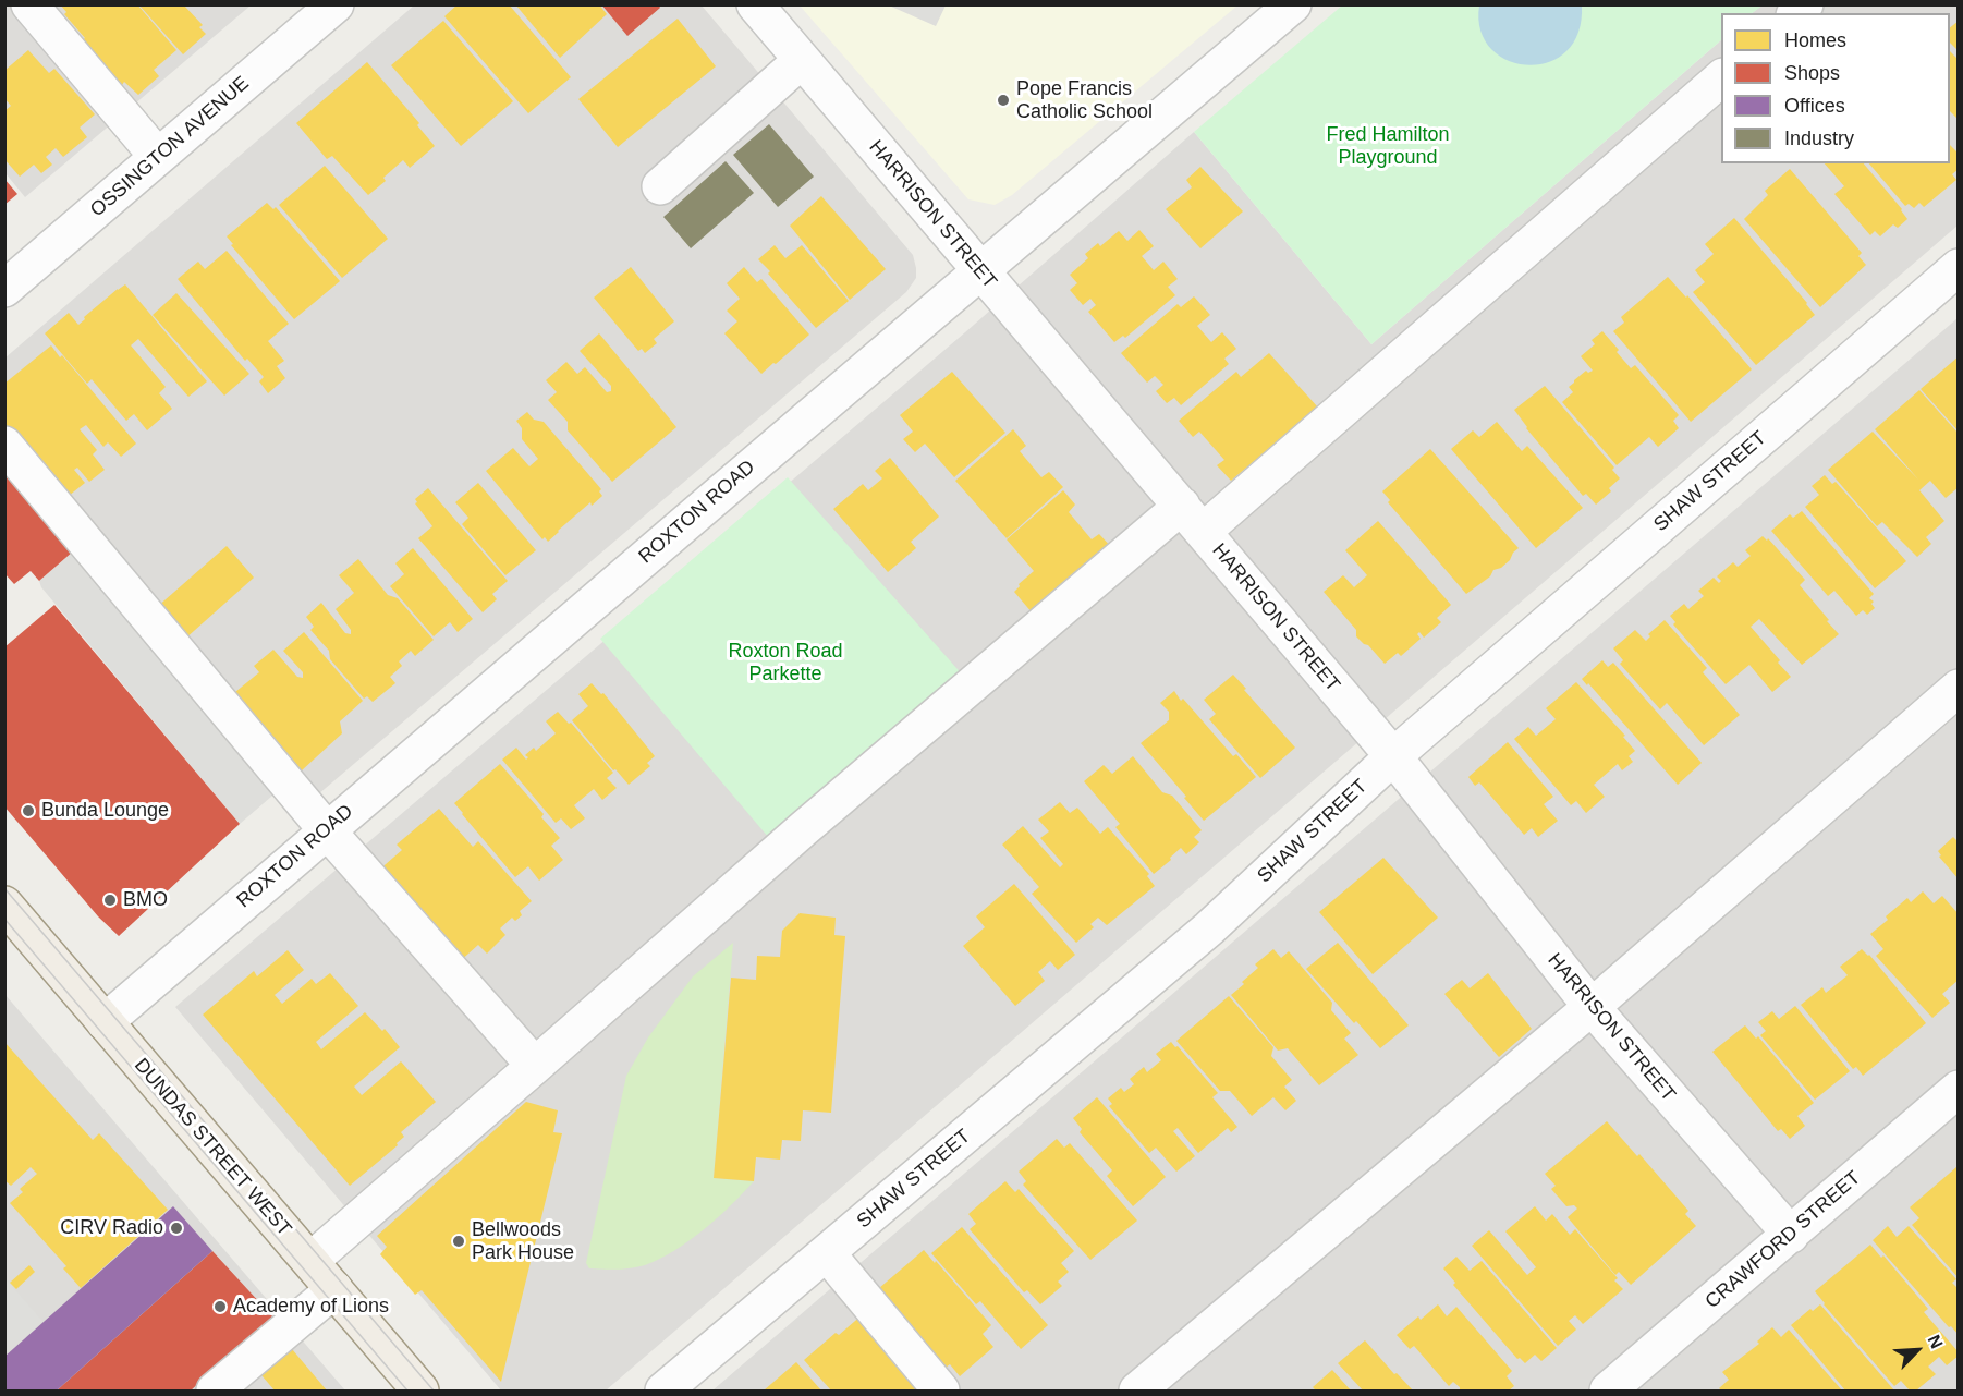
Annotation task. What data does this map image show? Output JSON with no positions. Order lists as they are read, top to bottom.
{
  "streets": {
    "main road": ["DUNDAS STREET WEST"],
    "street": [
      "OSSINGTON AVENUE",
      "HARRISON STREET",
      "SHAW STREET",
      "ROXTON ROAD",
      "CRAWFORD STREET"
    ]
  },
  "crossings": [
    ["HARRISON STREET", "SHAW STREET"],
    ["HARRISON STREET", "ROXTON ROAD"],
    ["HARRISON STREET", "CRAWFORD STREET"],
    ["ROXTON ROAD", "DUNDAS STREET WEST"]
  ],
  "parks": ["Fred Hamilton Playground", "Roxton Road Parkette"],
  "places": [
    "Pope Francis Catholic School",
    "Bunda Lounge",
    "BMO",
    "CIRV Radio",
    "Bellwoods Park House",
    "Academy of Lions"
  ],
  "legend": [
    "Homes",
    "Shops",
    "Offices",
    "Industry"
  ],
  "north": "top right"
}
